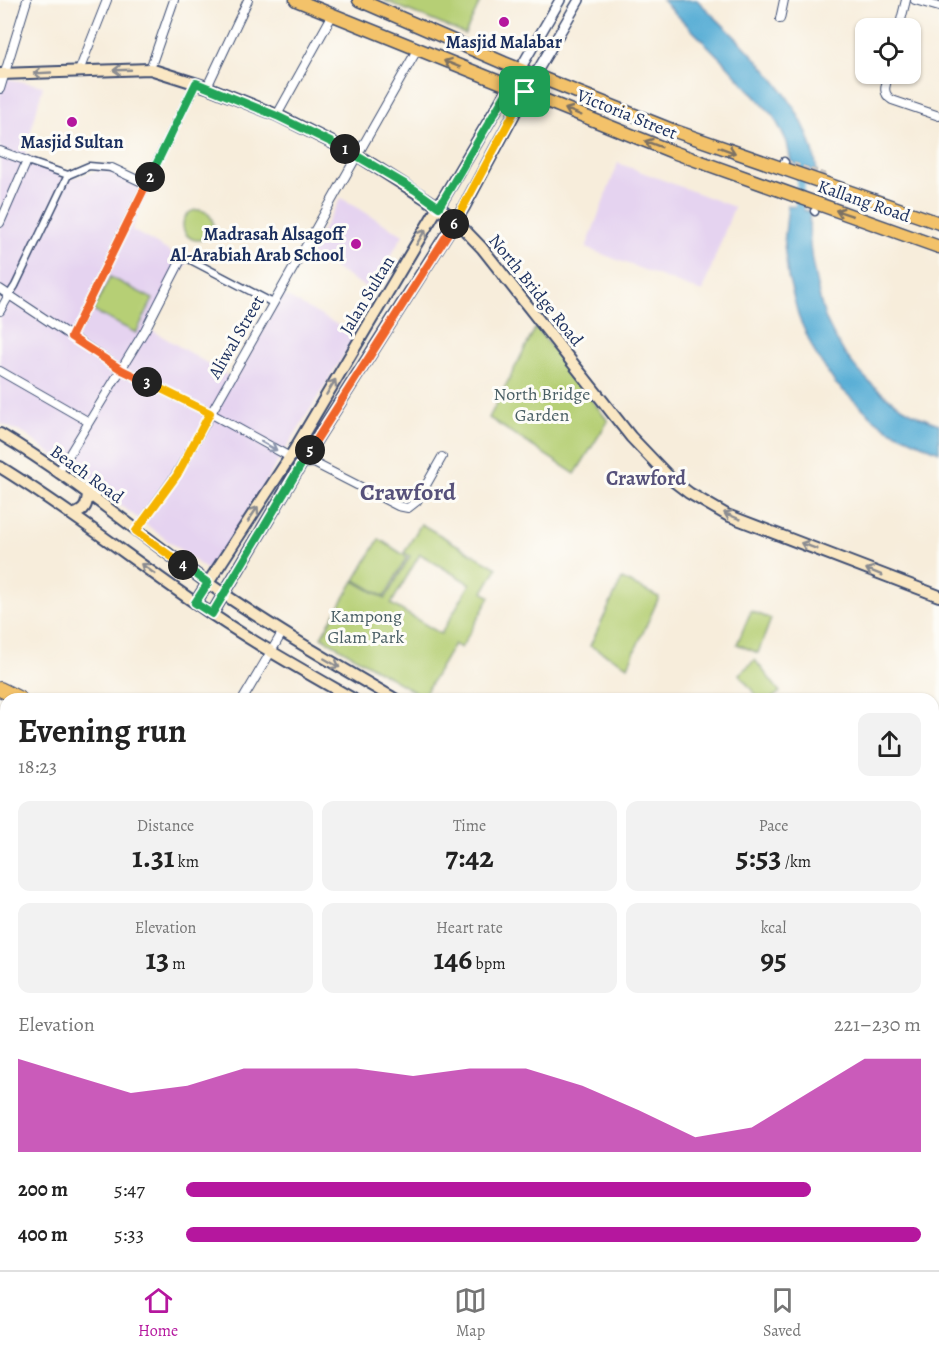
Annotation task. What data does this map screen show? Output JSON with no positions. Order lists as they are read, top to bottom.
{
  "streets": {
    "main road": [
      "Victoria Street",
      "Kallang Road",
      "North Bridge Road",
      "Jalan Sultan",
      "Beach Road"
    ],
    "street": ["Aliwal Street"]
  },
  "crossings": [
    ["Victoria Street", "Kallang Road"],
    ["Victoria Street", "Jalan Sultan"],
    ["Victoria Street", "Aliwal Street"],
    ["North Bridge Road", "Jalan Sultan"],
    ["North Bridge Road", "Aliwal Street"],
    ["Jalan Sultan", "Beach Road"],
    ["Aliwal Street", "Beach Road"]
  ],
  "one_way": ["North Bridge Road"],
  "districts": ["Crawford", "Crawford"],
  "parks": ["North Bridge Garden", "Kampong Glam Park"],
  "places": ["Masjid Malabar", "Masjid Sultan", "Madrasah Alsagoff Al-Arabiah Arab School"],
  "page": {
    "pins": [
      "1",
      "2",
      "6",
      "3",
      "5",
      "4"
    ],
    "heading": ["Evening run", "18:23"],
    "stats": [
      ["Distance", "1.31 km"],
      ["Time", "7:42"],
      ["Pace", "5:53 /km"],
      ["Elevation", "13 m"],
      ["Heart rate", "146 bpm"],
      ["kcal", "95"]
    ],
    "chart": ["Elevation", "221–230 m"],
    "list": [
      {
        "name": "200 m",
        "note": "5:47"
      },
      {
        "name": "400 m",
        "note": "5:33"
      }
    ],
    "tabs": ["Home", "Map", "Saved"]
  }
}
